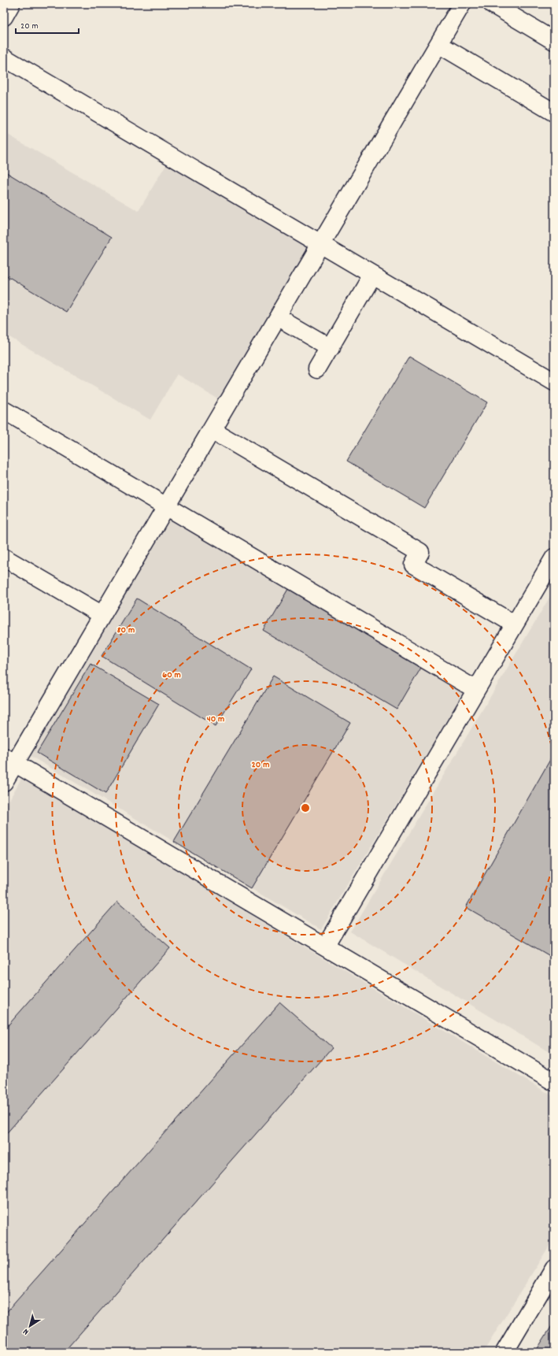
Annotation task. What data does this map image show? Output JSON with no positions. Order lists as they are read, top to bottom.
{
  "scale_bar": "20 m",
  "north": "bottom left",
  "rings": [
    "80 m",
    "60 m",
    "40 m",
    "20 m"
  ]
}
